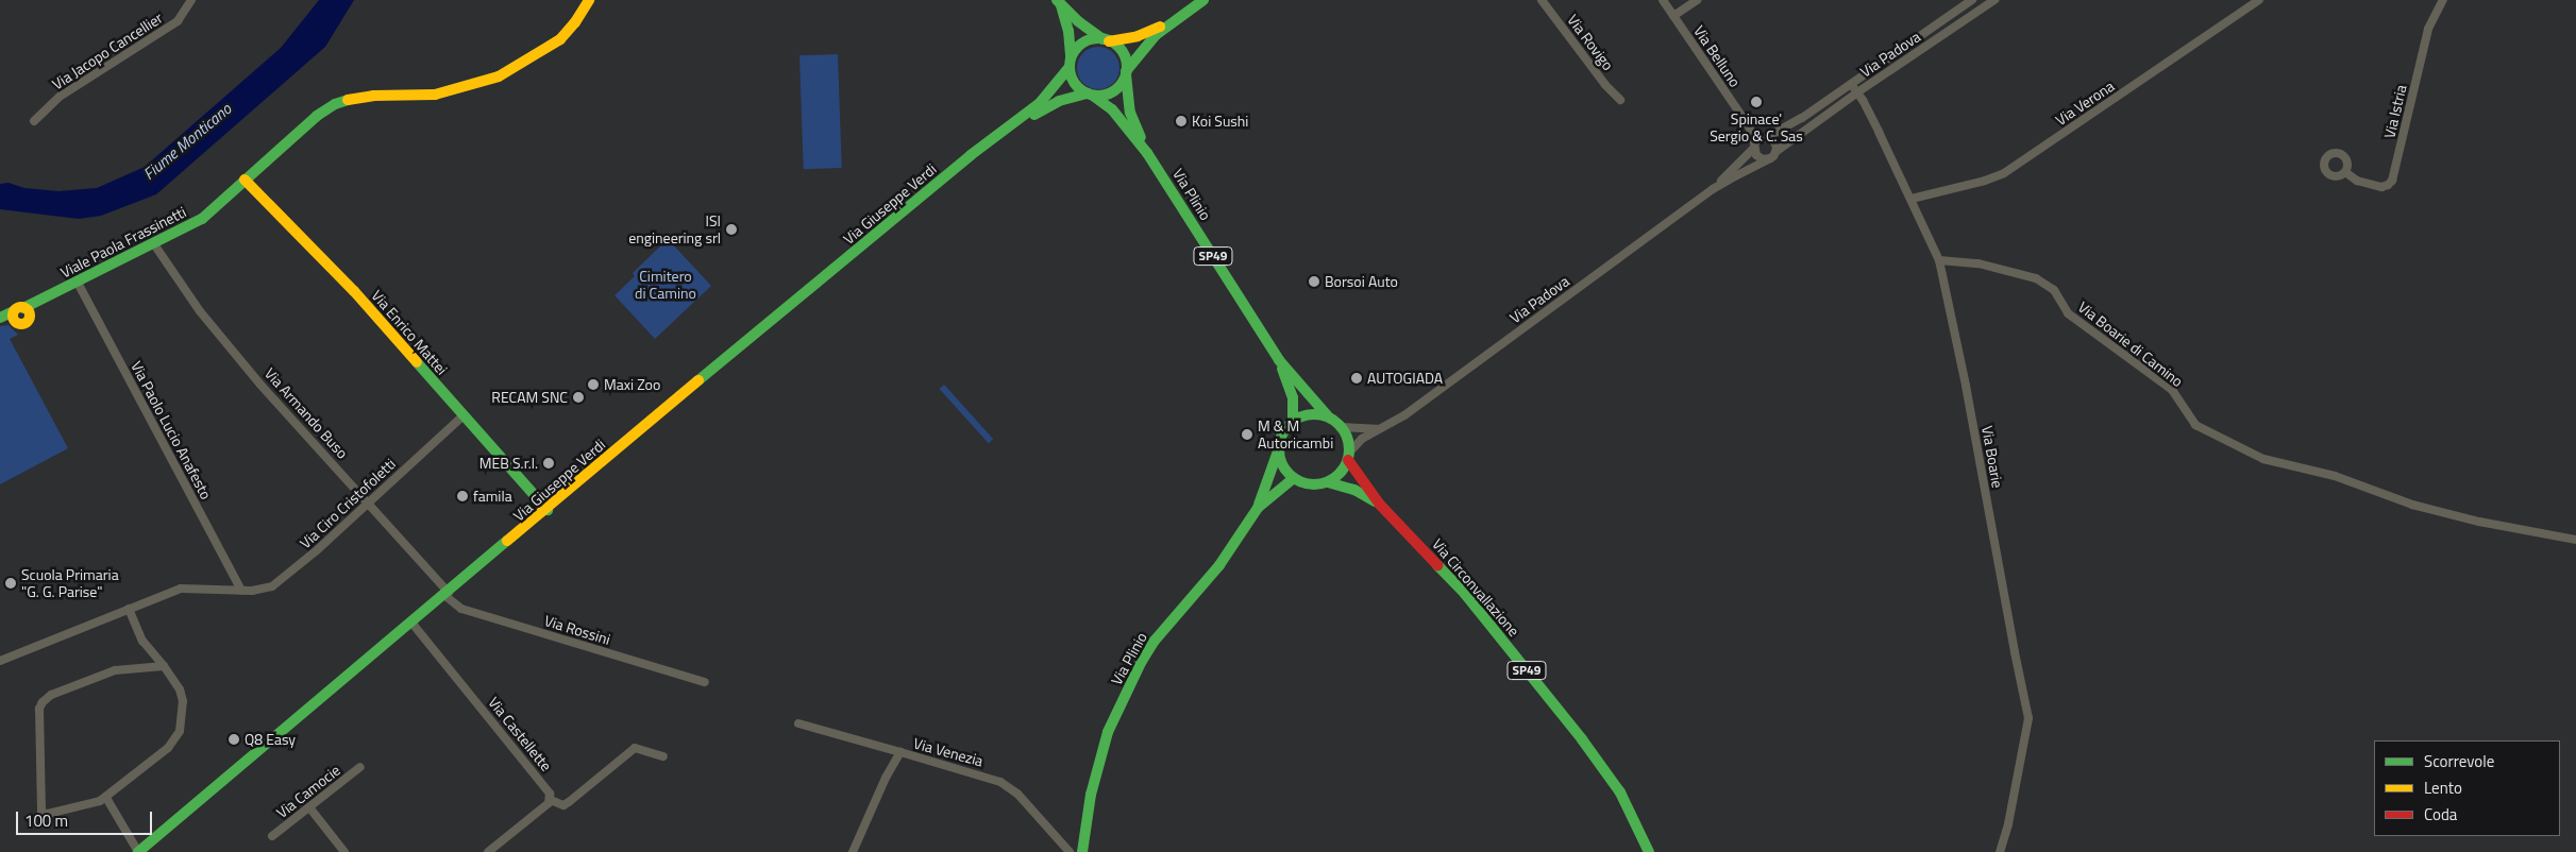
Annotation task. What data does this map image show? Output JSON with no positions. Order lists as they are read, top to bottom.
{
  "streets": {
    "main road": [
      "Via Plinio",
      "Via Giuseppe Verdi",
      "Viale Paola Frassinetti",
      "SP49",
      "Via Enrico Mattei",
      "Via Circonvallazione"
    ],
    "street": [
      "Via Rovigo",
      "Via Jacopo Cancellier",
      "Via Padova",
      "Via Belluno",
      "Via Verona",
      "Via Istria",
      "Via Boarie di Camino",
      "Via Armando Buso",
      "Via Paolo Lucio Anafesto",
      "Via Boarie",
      "Via Ciro Cristofoletti",
      "Via Rossini",
      "Via Castellette",
      "Via Venezia",
      "Via Camocie"
    ]
  },
  "crossings": [
    ["Via Padova", "Via Plinio"],
    ["Via Padova", "SP49"],
    ["Via Padova", "Via Boarie"],
    ["Via Padova", "Via Circonvallazione"],
    ["Via Verona", "Via Boarie"],
    ["Via Plinio", "SP49"],
    ["Via Plinio", "Via Circonvallazione"],
    ["Via Giuseppe Verdi", "SP49"],
    ["Via Giuseppe Verdi", "Via Enrico Mattei"],
    ["Via Giuseppe Verdi", "Via Armando Buso"],
    ["Via Giuseppe Verdi", "Via Rossini"],
    ["Via Giuseppe Verdi", "Via Castellette"],
    ["Viale Paola Frassinetti", "Via Enrico Mattei"],
    ["Viale Paola Frassinetti", "Via Armando Buso"],
    ["Viale Paola Frassinetti", "Via Paolo Lucio Anafesto"],
    ["SP49", "Via Circonvallazione"],
    ["Via Enrico Mattei", "Via Ciro Cristofoletti"],
    ["Via Boarie di Camino", "Via Boarie"],
    ["Via Armando Buso", "Via Ciro Cristofoletti"],
    ["Via Armando Buso", "Via Rossini"],
    ["Via Paolo Lucio Anafesto", "Via Ciro Cristofoletti"]
  ],
  "water": ["Fiume Monticano"],
  "parks": ["Cimitero di Camino"],
  "places": [
    "Spinace' Sergio & C. Sas",
    "Koi Sushi",
    "ISI engineering srl",
    "Borsoi Auto",
    "AUTOGIADA",
    "Maxi Zoo",
    "RECAM SNC",
    "M & M Autoricambi",
    "MEB S.r.l.",
    "famila",
    "Scuola Primaria \"G. G. Parise\"",
    "Q8 Easy"
  ],
  "legend": ["Scorrevole", "Lento", "Coda"],
  "scale_bar": "100 m"
}
